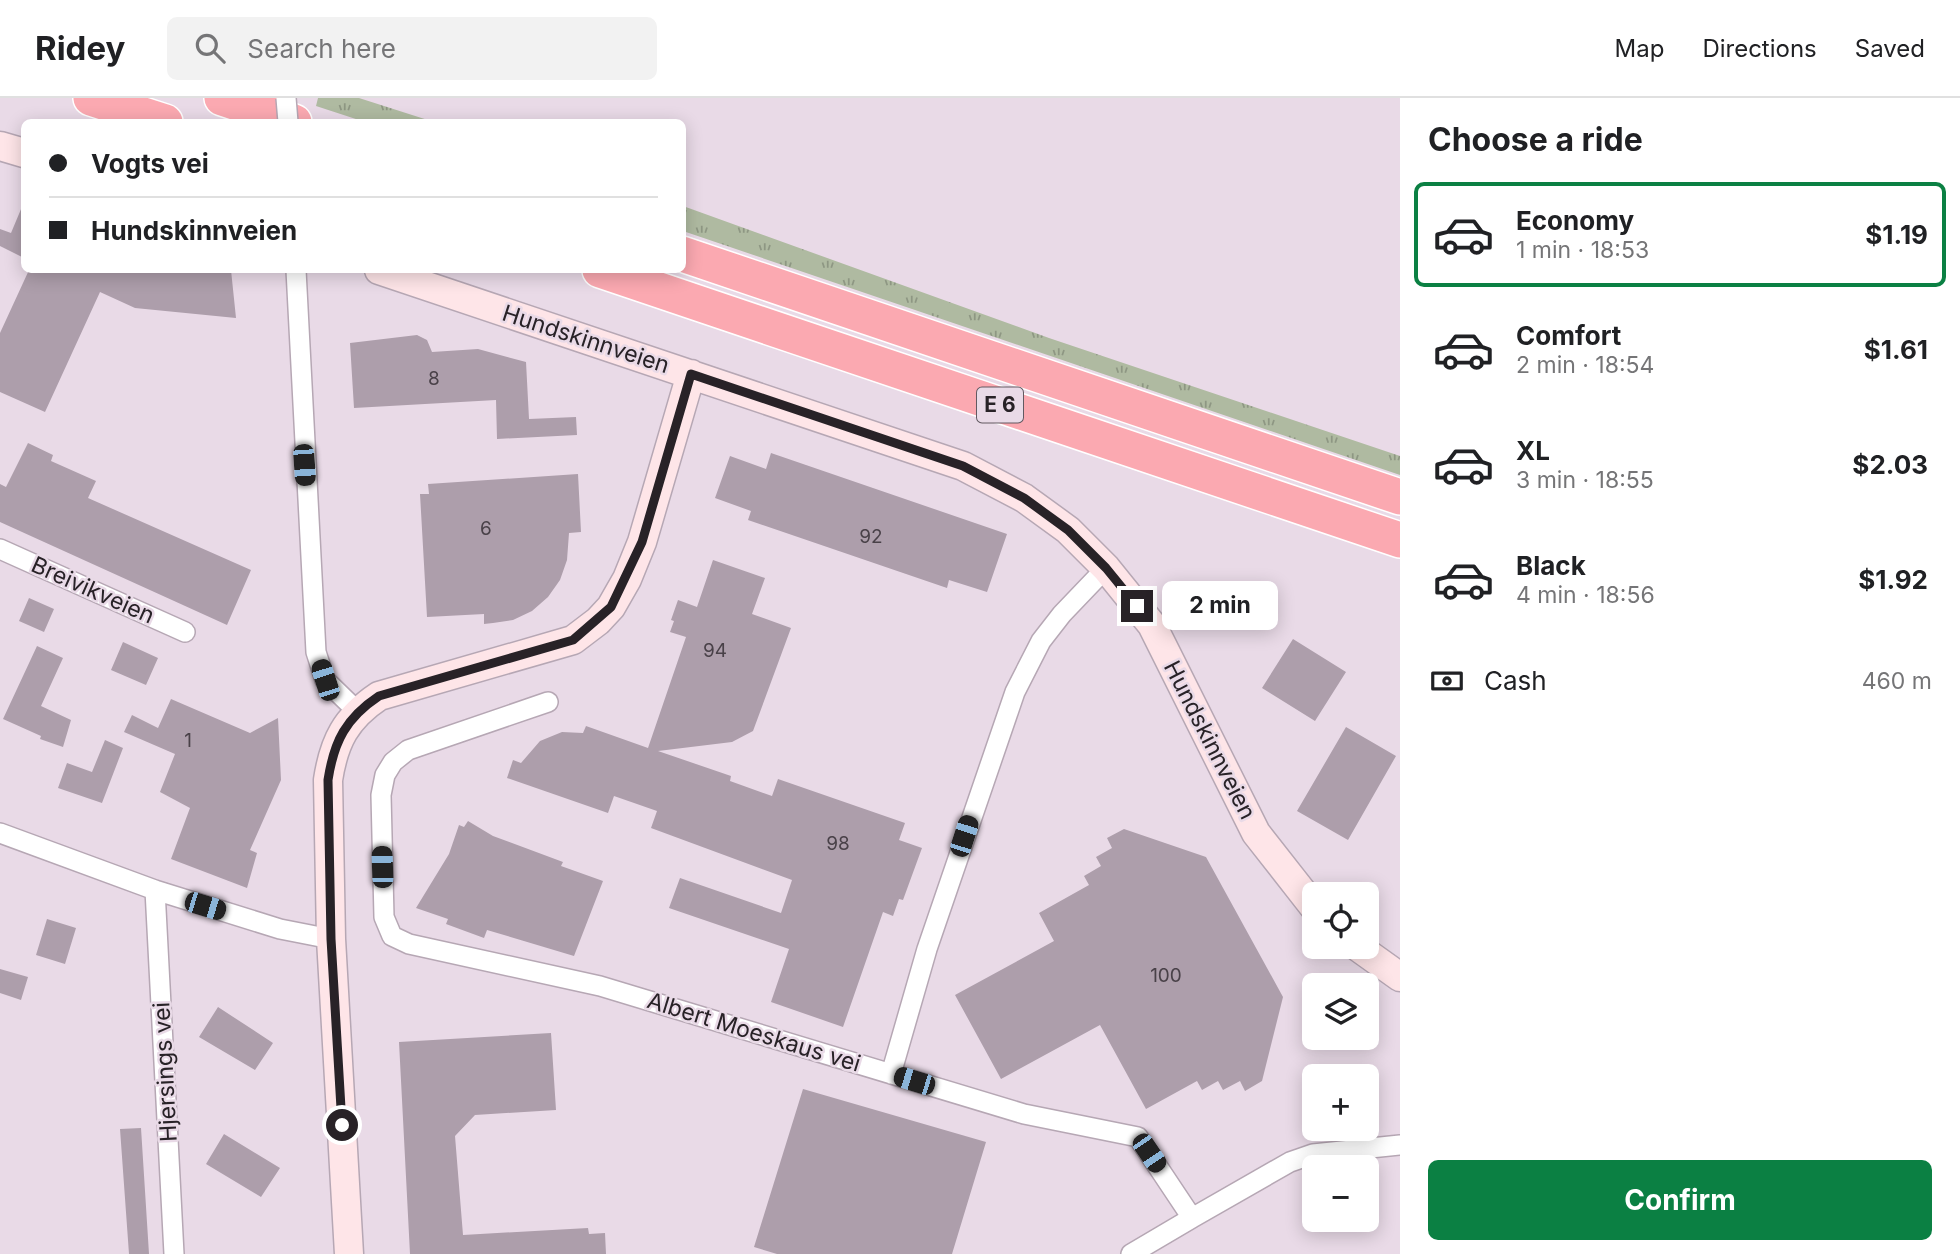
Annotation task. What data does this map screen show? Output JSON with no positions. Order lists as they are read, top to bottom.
{
  "streets": {
    "highway": ["E 6"],
    "street": [
      "Hundskinnveien",
      "Breivikveien",
      "Albert Moeskaus vei",
      "Hjersings vei"
    ]
  },
  "house_numbers": [
    "8",
    "6",
    "92",
    "94",
    "1",
    "98",
    "100"
  ],
  "page": {
    "header": "Ridey",
    "search": "Search here",
    "nav": ["Map", "Directions", "Saved"],
    "heading": "Choose a ride",
    "banner": ["Vogts vei", "Hundskinnveien"],
    "list": [
      {
        "name": "Economy",
        "note": "1 min · 18:53",
        "value": "$1.19"
      },
      {
        "name": "Comfort",
        "note": "2 min · 18:54",
        "value": "$1.61"
      },
      {
        "name": "XL",
        "note": "3 min · 18:55",
        "value": "$2.03"
      },
      {
        "name": "Black",
        "note": "4 min · 18:56",
        "value": "$1.92"
      }
    ],
    "bubble": "2 min",
    "pay": ["Cash", "460 m"],
    "map_buttons": ["+", "−"],
    "buttons": "Confirm"
  }
}
